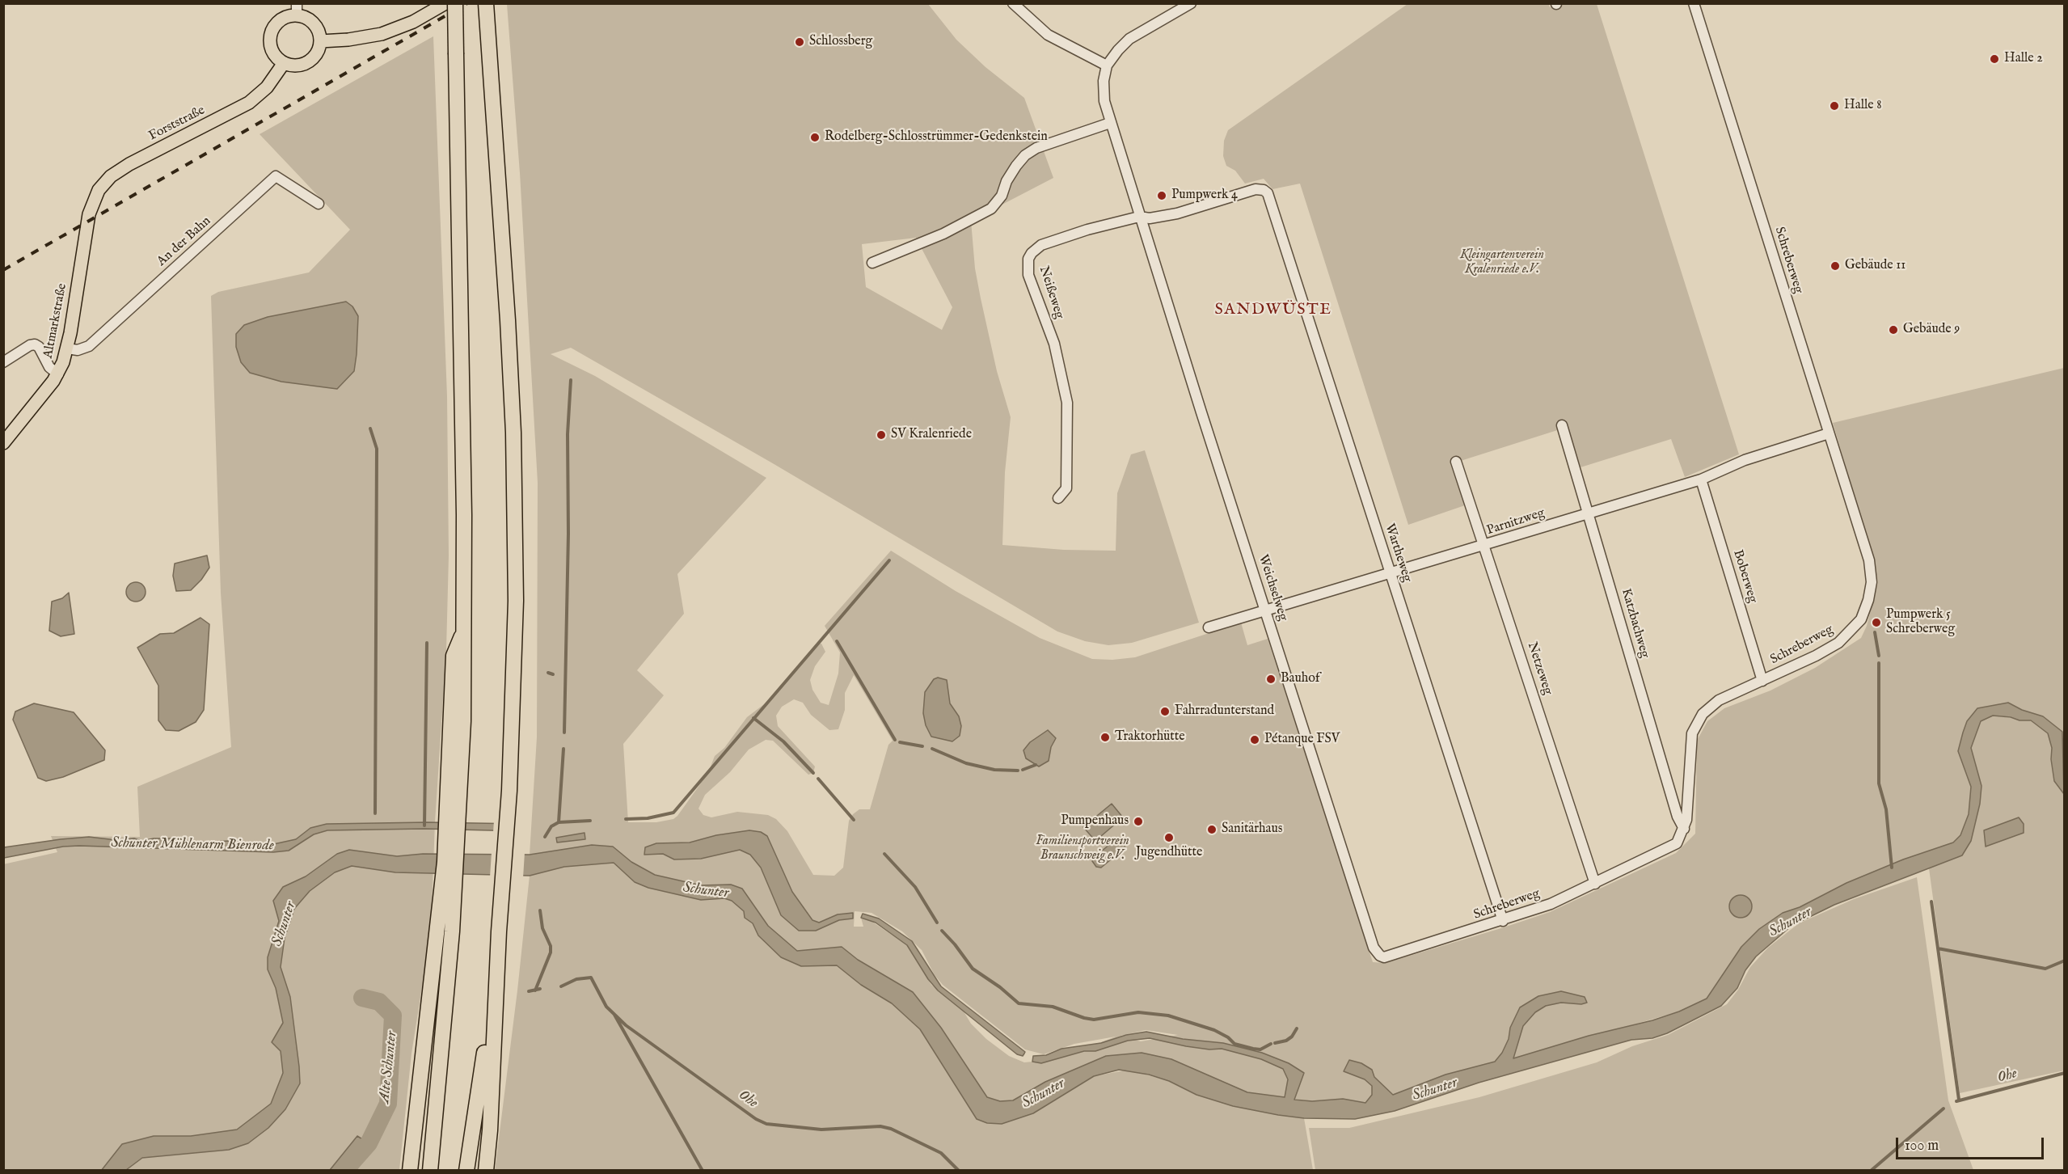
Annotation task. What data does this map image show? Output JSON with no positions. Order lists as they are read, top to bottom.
{
  "streets": {
    "main road": ["Forststraße", "Altmarkstraße"],
    "street": [
      "An der Bahn",
      "Schreberweg",
      "Neißeweg",
      "Parnitzweg",
      "Wartheweg",
      "Boberweg",
      "Weichselweg",
      "Katzbachweg",
      "Netzeweg"
    ]
  },
  "crossings": [
    ["Forststraße", "Altmarkstraße"],
    ["An der Bahn", "Altmarkstraße"],
    ["Schreberweg", "Parnitzweg"],
    ["Schreberweg", "Wartheweg"],
    ["Schreberweg", "Boberweg"],
    ["Schreberweg", "Weichselweg"],
    ["Schreberweg", "Katzbachweg"],
    ["Schreberweg", "Netzeweg"],
    ["Neißeweg", "Wartheweg"],
    ["Neißeweg", "Weichselweg"],
    ["Parnitzweg", "Wartheweg"],
    ["Parnitzweg", "Boberweg"],
    ["Parnitzweg", "Weichselweg"],
    ["Parnitzweg", "Katzbachweg"],
    ["Parnitzweg", "Netzeweg"]
  ],
  "districts": ["SANDWÜSTE"],
  "water": [
    "Schunter Mühlenarm Bienrode",
    "Schunter",
    "Alte Schunter",
    "Ohe"
  ],
  "parks": ["Kleingartenverein Kralenriede e.V.", "Familiensportverein Braunschweig e.V."],
  "places": [
    "Schlossberg",
    "Halle 2",
    "Halle 8",
    "Rodelberg-Schlosstrümmer-Gedenkstein",
    "Pumpwerk 4",
    "Gebäude 11",
    "Gebäude 9",
    "SV Kralenriede",
    "Pumpwerk 5 Schreberweg",
    "Bauhof",
    "Fahrradunterstand",
    "Traktorhütte",
    "Pétanque FSV",
    "Pumpenhaus",
    "Sanitärhaus",
    "Jugendhütte"
  ],
  "scale_bar": "100 m"
}
